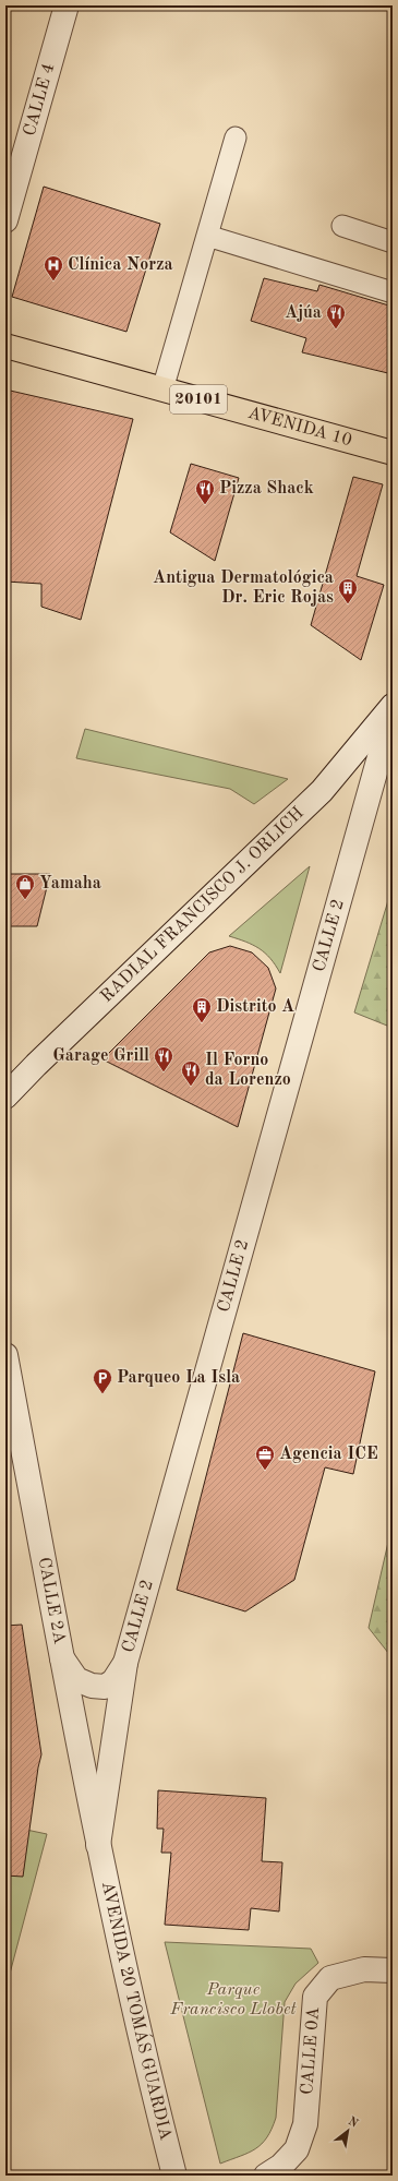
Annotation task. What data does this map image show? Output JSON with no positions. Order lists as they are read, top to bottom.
{
  "streets": {
    "main road": ["20101", "AVENIDA 10"],
    "street": [
      "CALLE 4",
      "RADIAL FRANCISCO J. ORLICH",
      "CALLE 2",
      "CALLE 2A",
      "AVENIDA 20 TOMÁS GUARDIA",
      "CALLE 0A"
    ]
  },
  "crossings": [
    ["CALLE 2", "CALLE 2A"],
    ["CALLE 2", "AVENIDA 20 TOMÁS GUARDIA"],
    ["CALLE 2A", "AVENIDA 20 TOMÁS GUARDIA"]
  ],
  "parks": ["Parque Francisco Llobet"],
  "places": {
    "hospital": ["Clínica Norza"],
    "restaurant": [
      "Ajúa",
      "Pizza Shack",
      "Garage Grill",
      "Il Forno da Lorenzo"
    ],
    "building": ["Antigua Dermatológica Dr. Eric Rojas", "Distrito A"],
    "shop": ["Yamaha"],
    "parking": ["Parqueo La Isla"],
    "office": ["Agencia ICE"]
  },
  "north": "top right"
}
